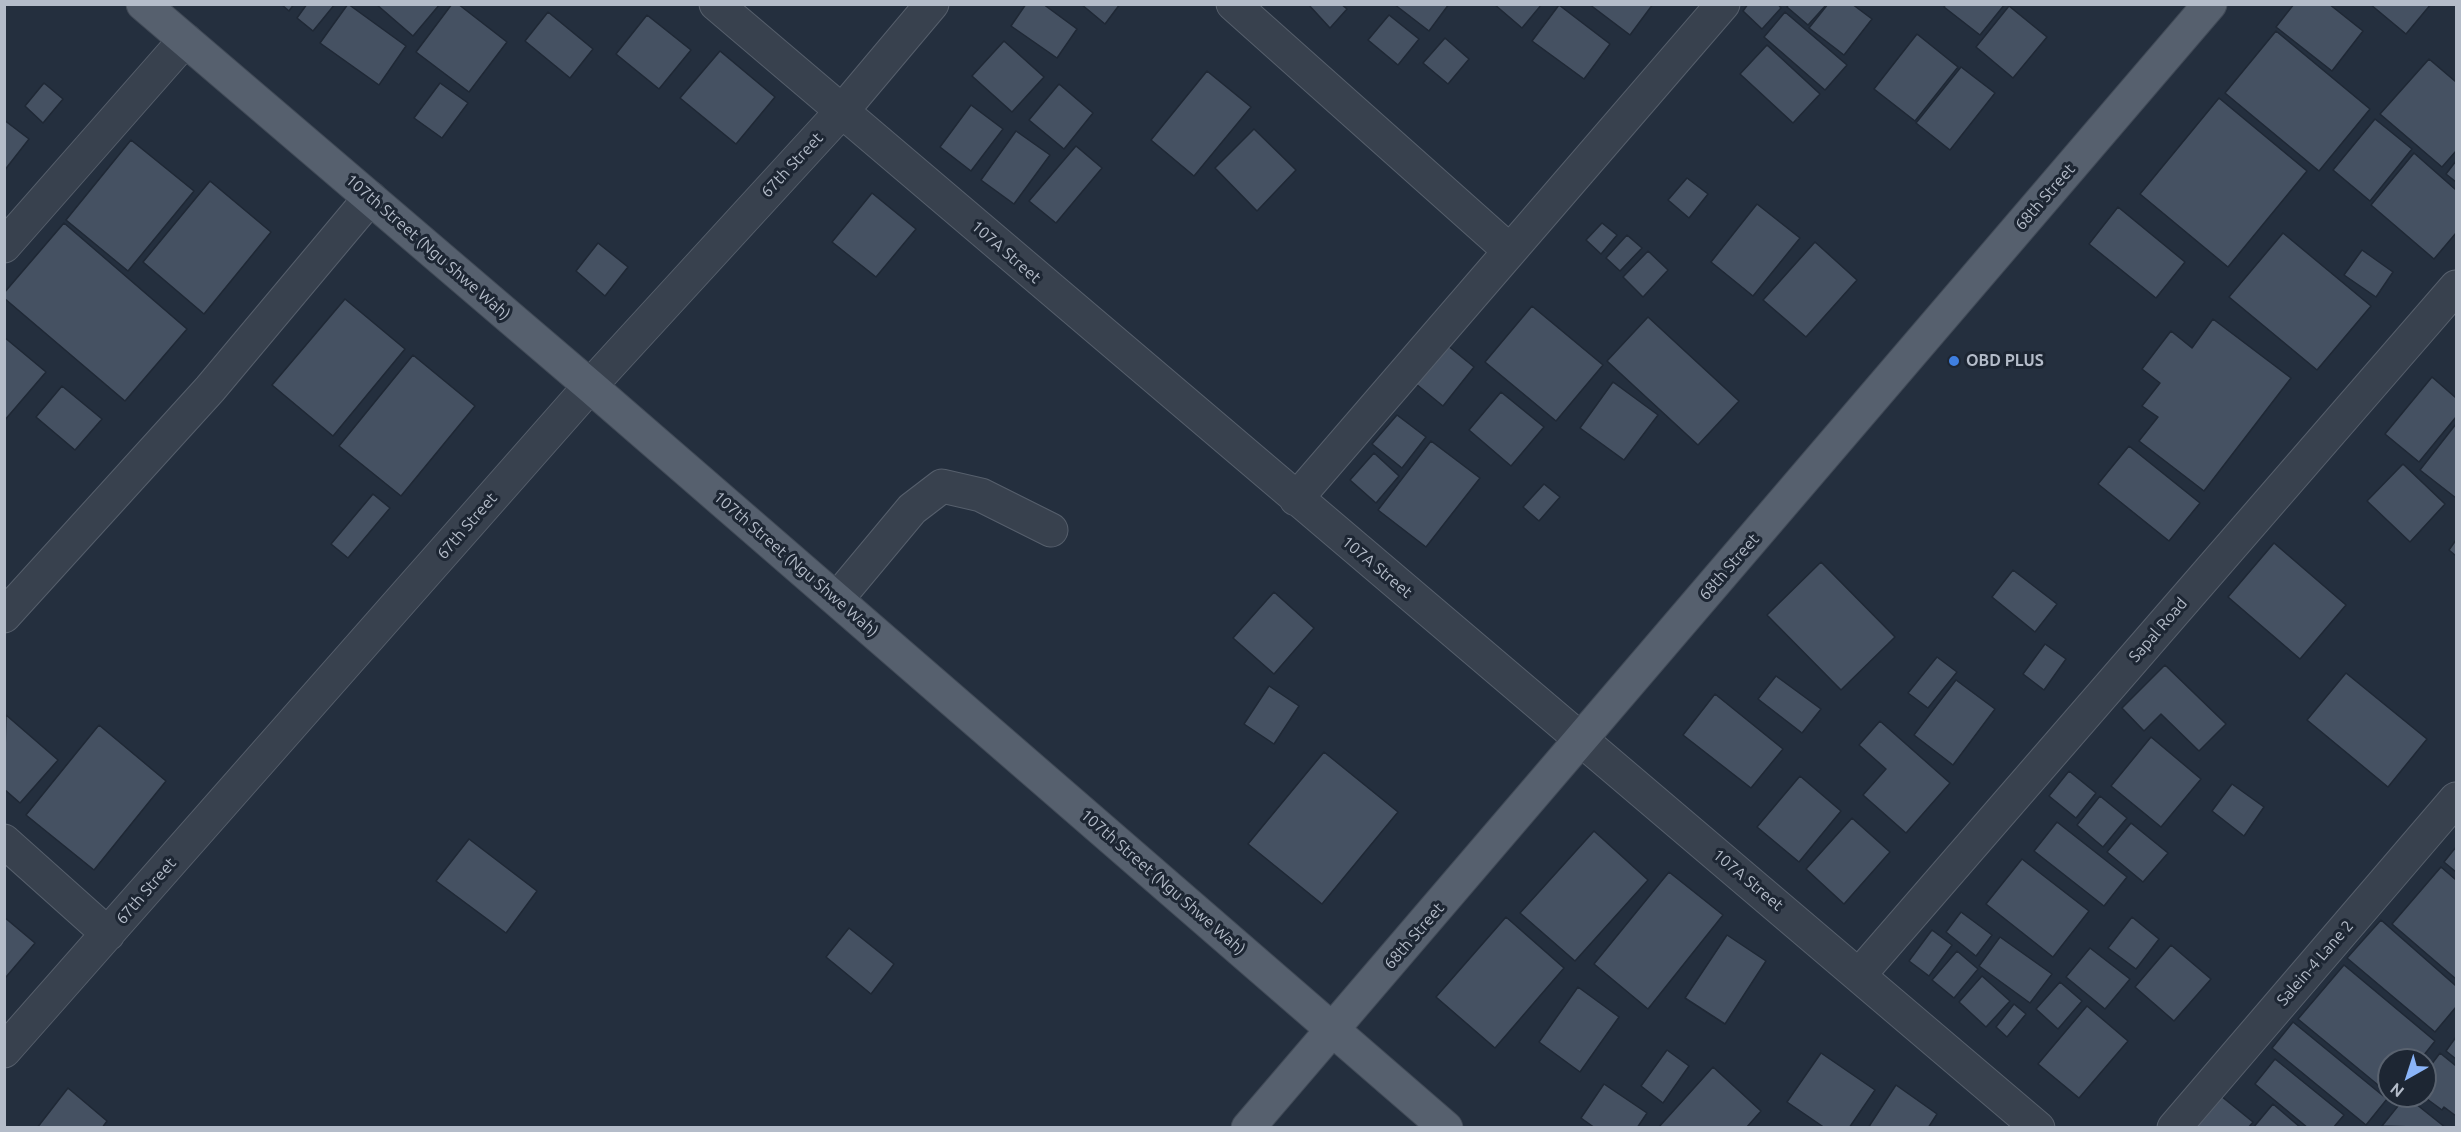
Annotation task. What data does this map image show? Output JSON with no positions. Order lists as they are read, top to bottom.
{
  "streets": {
    "main road": ["68th Street", "107th Street (Ngu Shwe Wah)"],
    "street": [
      "67th Street",
      "107A Street",
      "Sapal Road",
      "Salein-4 Lane 2"
    ]
  },
  "crossings": [
    ["67th Street", "107th Street (Ngu Shwe Wah)"],
    ["67th Street", "107A Street"],
    ["68th Street", "107th Street (Ngu Shwe Wah)"],
    ["68th Street", "107A Street"],
    ["107A Street", "Sapal Road"]
  ],
  "places": ["OBD PLUS"],
  "north": "bottom left"
}
